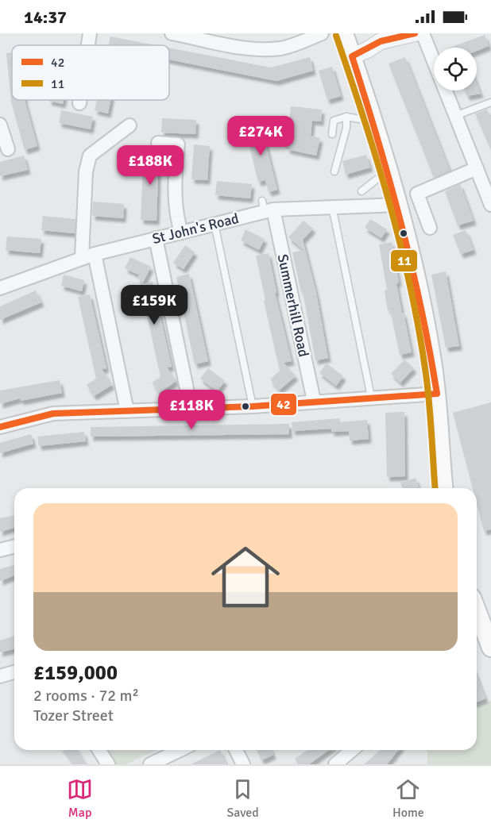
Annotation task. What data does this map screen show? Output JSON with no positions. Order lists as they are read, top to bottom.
{
  "streets": {
    "street": ["St John's Road", "Summerhill Road"]
  },
  "crossings": [
    ["St John's Road", "Summerhill Road"]
  ],
  "lines": ["transit line 42", "transit line 11"],
  "legend": ["42", "11"],
  "page": {
    "status": "14:37",
    "price": [
      "£274K",
      "£188K",
      "£159K",
      "£118K"
    ],
    "list": [
      {
        "name": "£159,000",
        "note": "2 rooms · 72 m² · Tozer Street"
      }
    ],
    "tabs": ["Map", "Saved", "Home"]
  }
}
